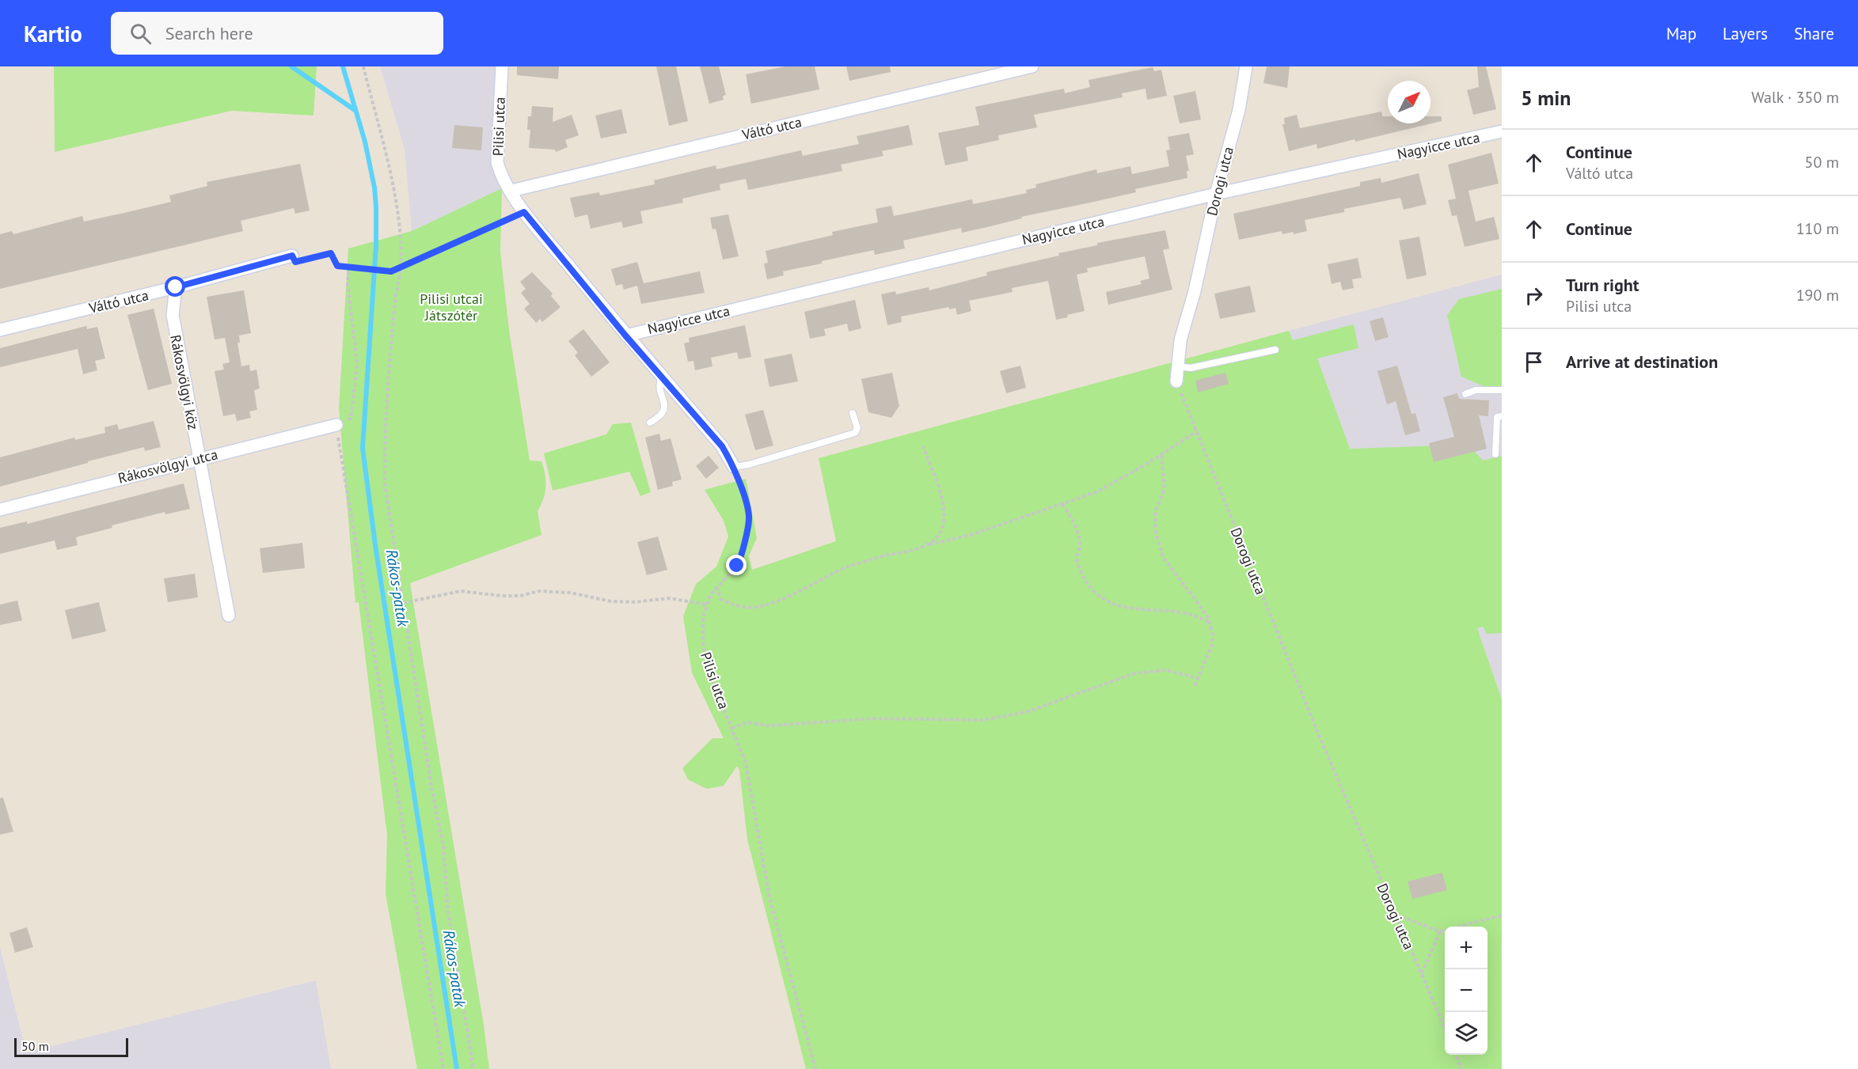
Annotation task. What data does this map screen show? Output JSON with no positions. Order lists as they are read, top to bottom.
{
  "streets": {
    "street": [
      "Pilisi utca",
      "Váltó utca",
      "Nagyicce utca",
      "Dorogi utca",
      "Rákosvölgyi köz",
      "Rákosvölgyi utca"
    ]
  },
  "crossings": [
    ["Pilisi utca", "Váltó utca"],
    ["Pilisi utca", "Nagyicce utca"],
    ["Váltó utca", "Rákosvölgyi köz"],
    ["Nagyicce utca", "Dorogi utca"],
    ["Rákosvölgyi köz", "Rákosvölgyi utca"]
  ],
  "water": ["Rákos-patak"],
  "parks": ["Pilisi utcai Játszótér"],
  "scale_bar": "50 m",
  "north": "top right",
  "page": {
    "header": "Kartio",
    "search": "Search here",
    "nav": ["Map", "Layers", "Share"],
    "heading": ["5 min", "Walk · 350 m"],
    "list": [
      ["Continue", "Váltó utca", "50 m"],
      ["Continue", "110 m"],
      ["Turn right", "Pilisi utca", "190 m"],
      "Arrive at destination"
    ],
    "map_buttons": ["+", "−"],
    "scale": "50 m"
  }
}
